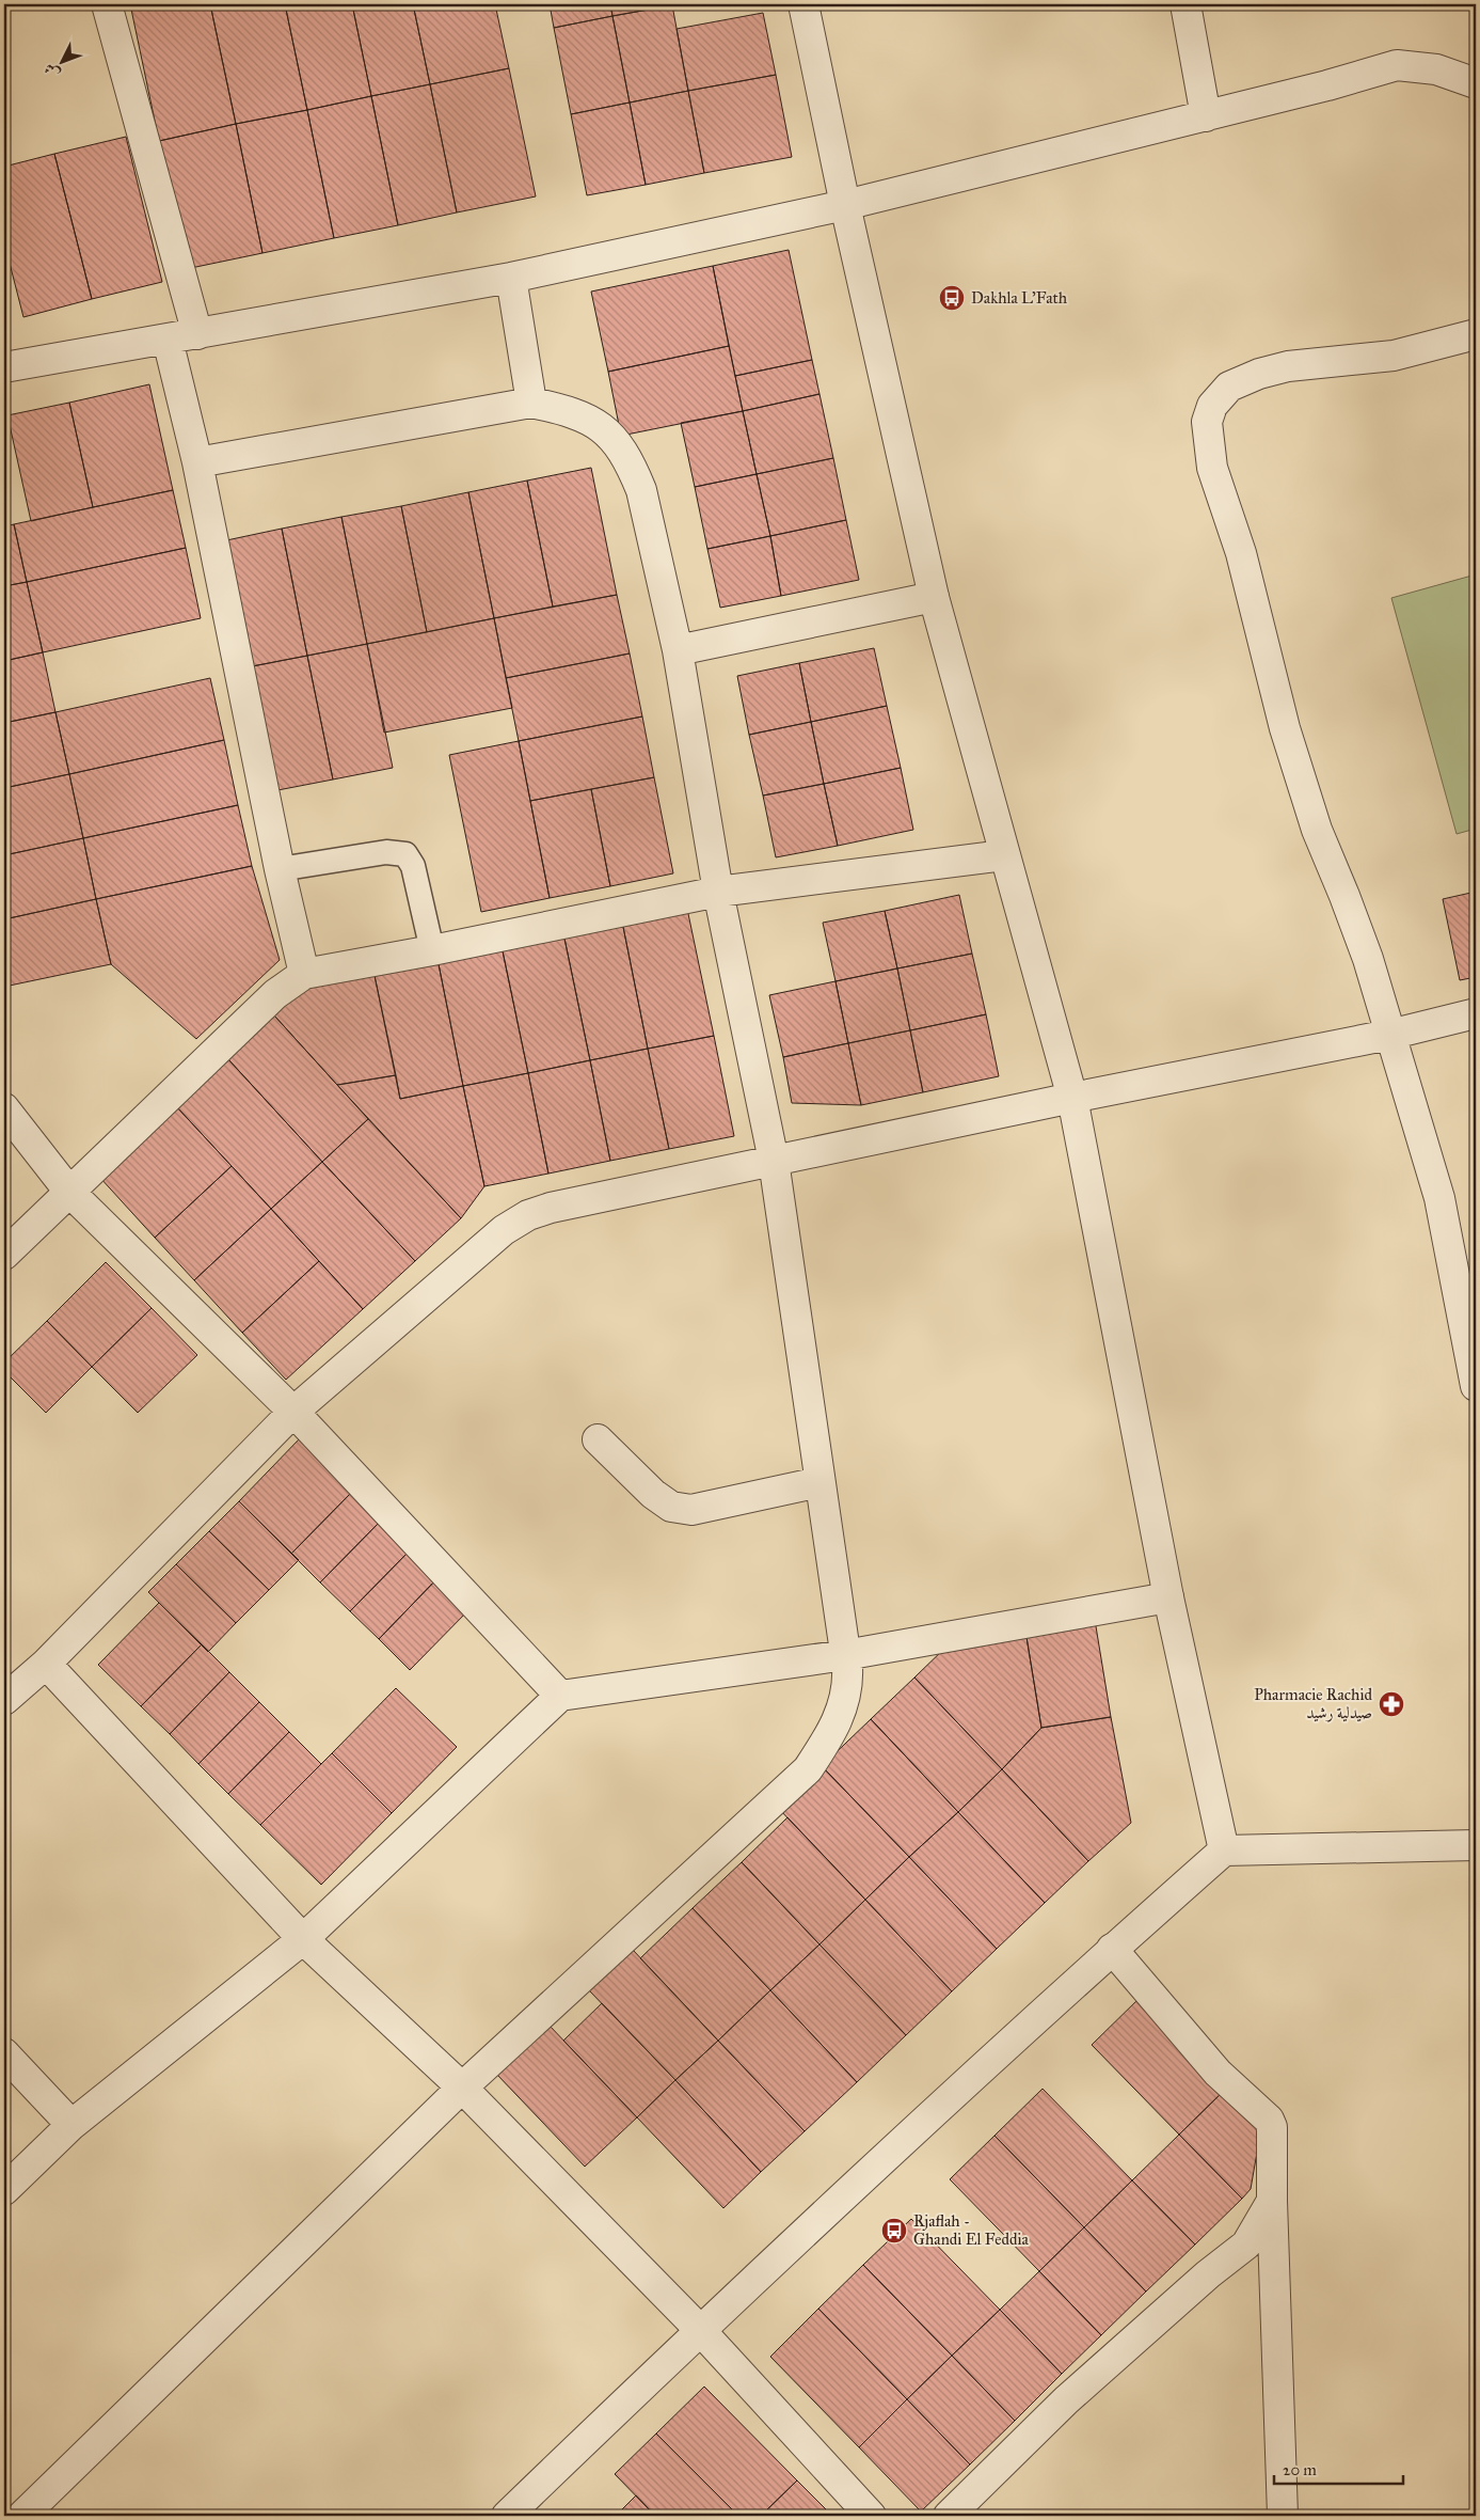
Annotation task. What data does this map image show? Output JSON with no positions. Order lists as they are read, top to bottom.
{
  "places": {
    "bus stop": ["Dakhla L'Fath", "Rjaflah - Ghandi El Feddia"],
    "pharmacy": ["Pharmacie Rachid صيدلية رشيد"]
  },
  "scale_bar": "20 m",
  "north": "bottom left"
}
